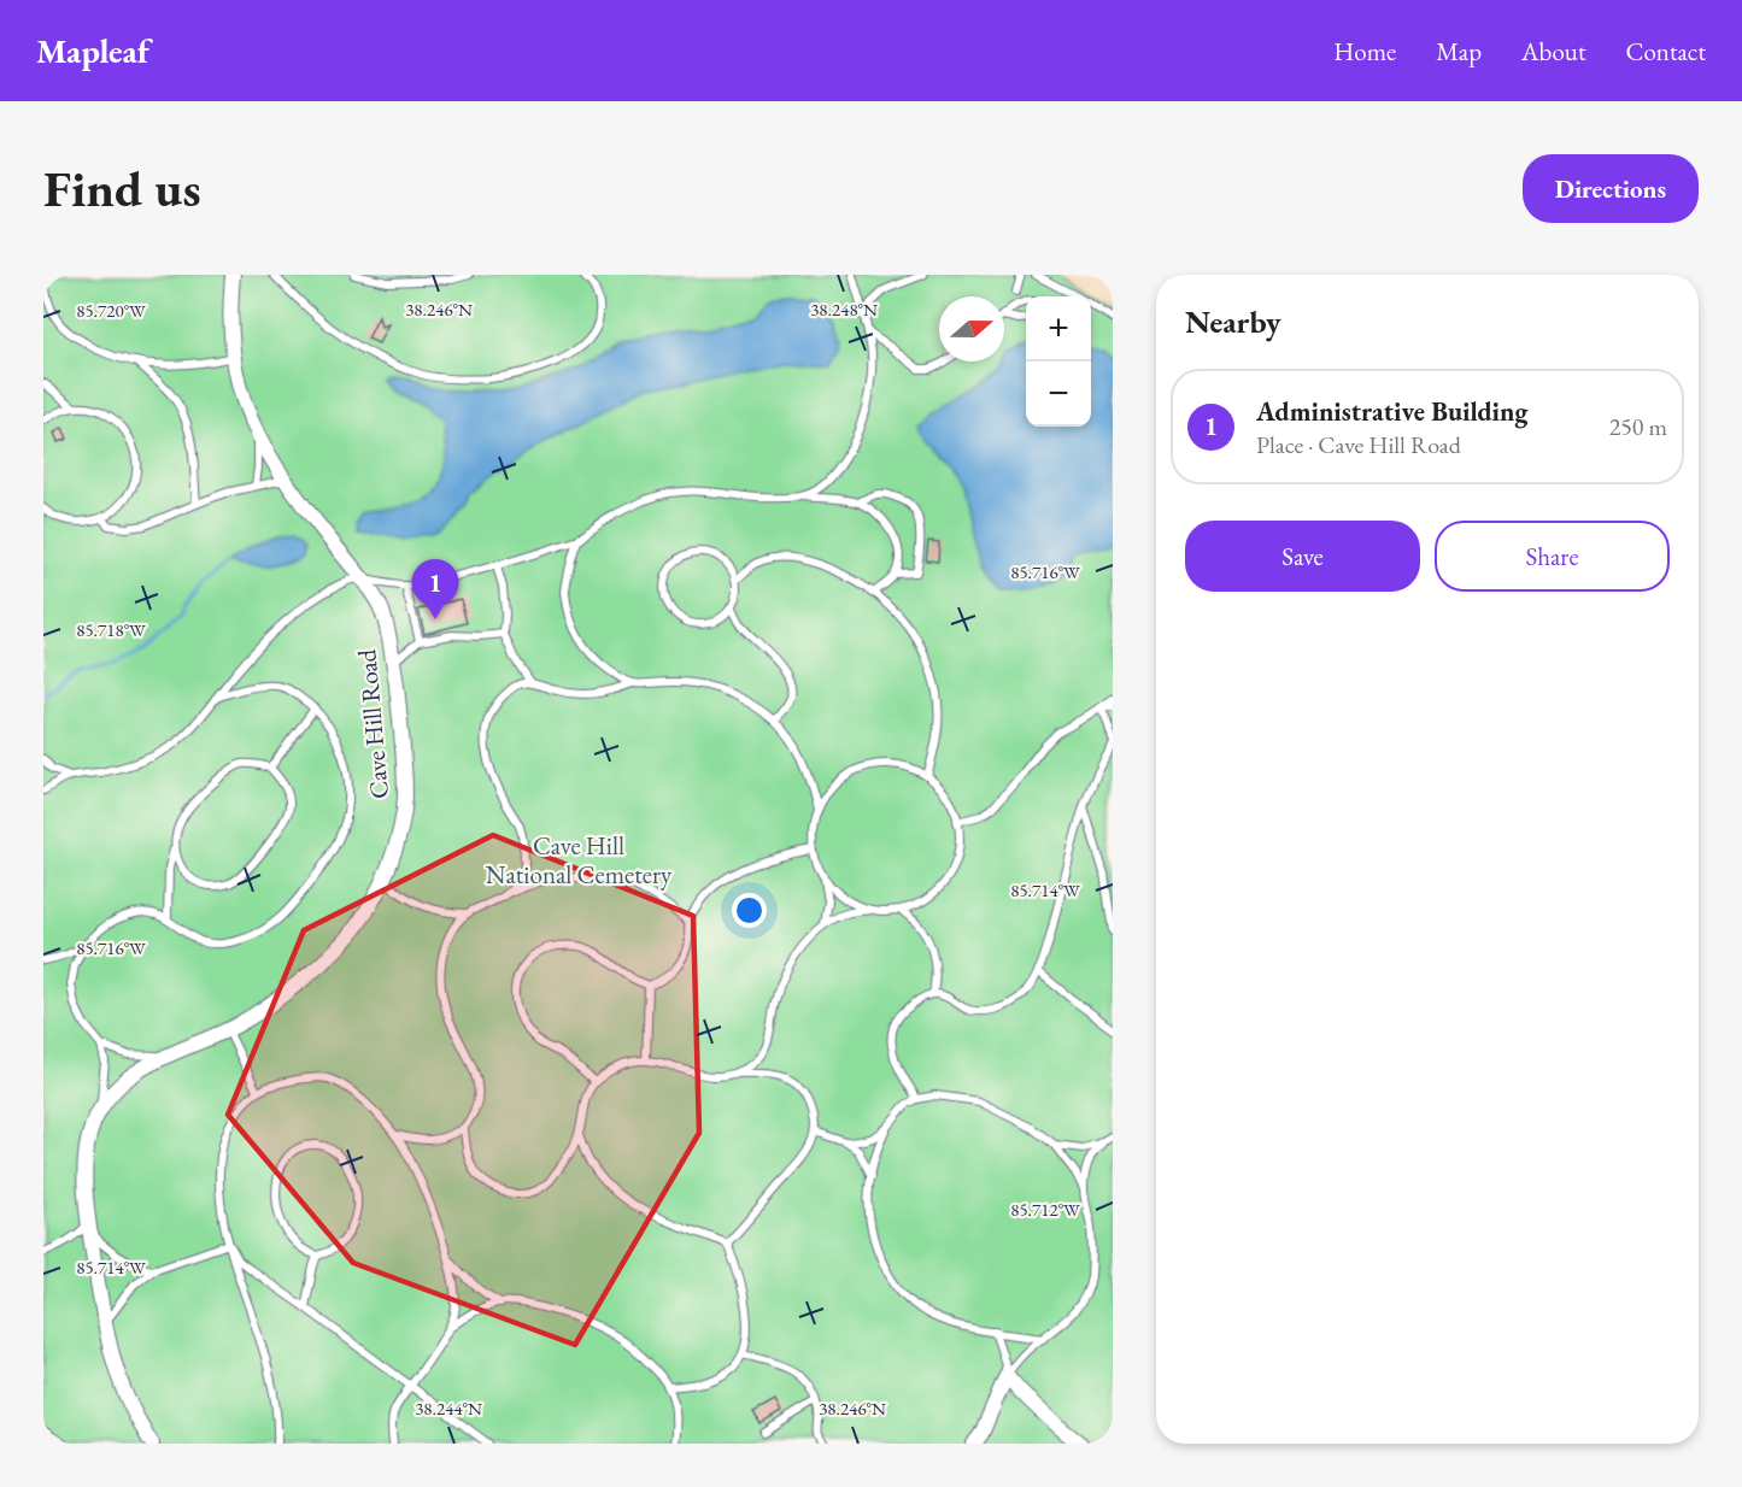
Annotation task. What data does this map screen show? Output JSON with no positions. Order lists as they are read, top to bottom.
{
  "streets": {
    "street": ["Cave Hill Road"]
  },
  "parks": ["Cave Hill National Cemetery"],
  "north": "right",
  "page": {
    "header": "Mapleaf",
    "nav": [
      "Home",
      "Map",
      "About",
      "Contact"
    ],
    "buttons": [
      "Directions",
      ["Save", "Share"]
    ],
    "title": "Find us",
    "heading": "Nearby",
    "map_buttons": ["+", "−"],
    "list": [
      {
        "mark": "1",
        "name": "Administrative Building",
        "note": "Place · Cave Hill Road",
        "value": "250 m"
      }
    ],
    "pins": "1"
  },
  "coordinates": [
    "38.248°N",
    "38.246°N",
    "85.720°W",
    "85.716°W",
    "85.718°W",
    "85.714°W",
    "85.712°W",
    "38.244°N"
  ]
}
